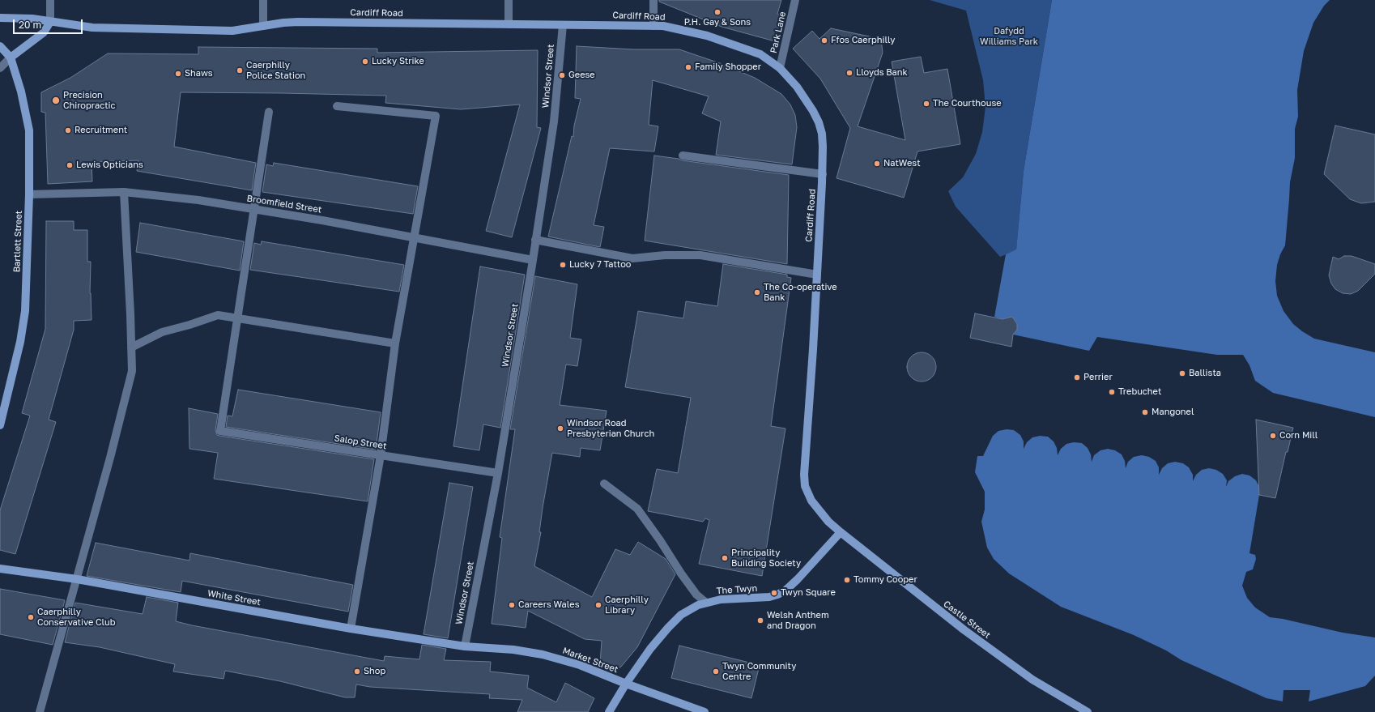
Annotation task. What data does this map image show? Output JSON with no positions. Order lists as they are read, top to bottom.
{
  "streets": {
    "main road": [
      "Cardiff Road",
      "Bartlett Street",
      "The Twyn",
      "White Street",
      "Castle Street",
      "Market Street"
    ],
    "street": [
      "Park Lane",
      "Windsor Street",
      "Broomfield Street",
      "Salop Street"
    ]
  },
  "crossings": [
    ["Cardiff Road", "Park Lane"],
    ["Cardiff Road", "Windsor Street"],
    ["Cardiff Road", "The Twyn"],
    ["Cardiff Road", "Castle Street"],
    ["Windsor Street", "Broomfield Street"],
    ["Windsor Street", "Salop Street"],
    ["Windsor Street", "White Street"],
    ["Windsor Street", "Market Street"],
    ["Broomfield Street", "Bartlett Street"],
    ["The Twyn", "Castle Street"],
    ["The Twyn", "Market Street"],
    ["White Street", "Market Street"]
  ],
  "parks": ["Dafydd Williams Park"],
  "places": [
    "P.H. Gay & Sons",
    "Ffos Caerphilly",
    "Lucky Strike",
    "Family Shopper",
    "Caerphilly Police Station",
    "Lloyds Bank",
    "Shaws",
    "Geese",
    "Precision Chiropractic",
    "The Courthouse",
    "Recruitment",
    "NatWest",
    "Lewis Opticians",
    "Lucky 7 Tattoo",
    "The Co-operative Bank",
    "Ballista",
    "Perrier",
    "Trebuchet",
    "Mangonel",
    "Windsor Road Presbyterian Church",
    "Corn Mill",
    "Principality Building Society",
    "Tommy Cooper",
    "Twyn Square",
    "Careers Wales",
    "Caerphilly Library",
    "Caerphilly Conservative Club",
    "Welsh Anthem and Dragon",
    "Shop",
    "Twyn Community Centre"
  ],
  "scale_bar": "20 m"
}
